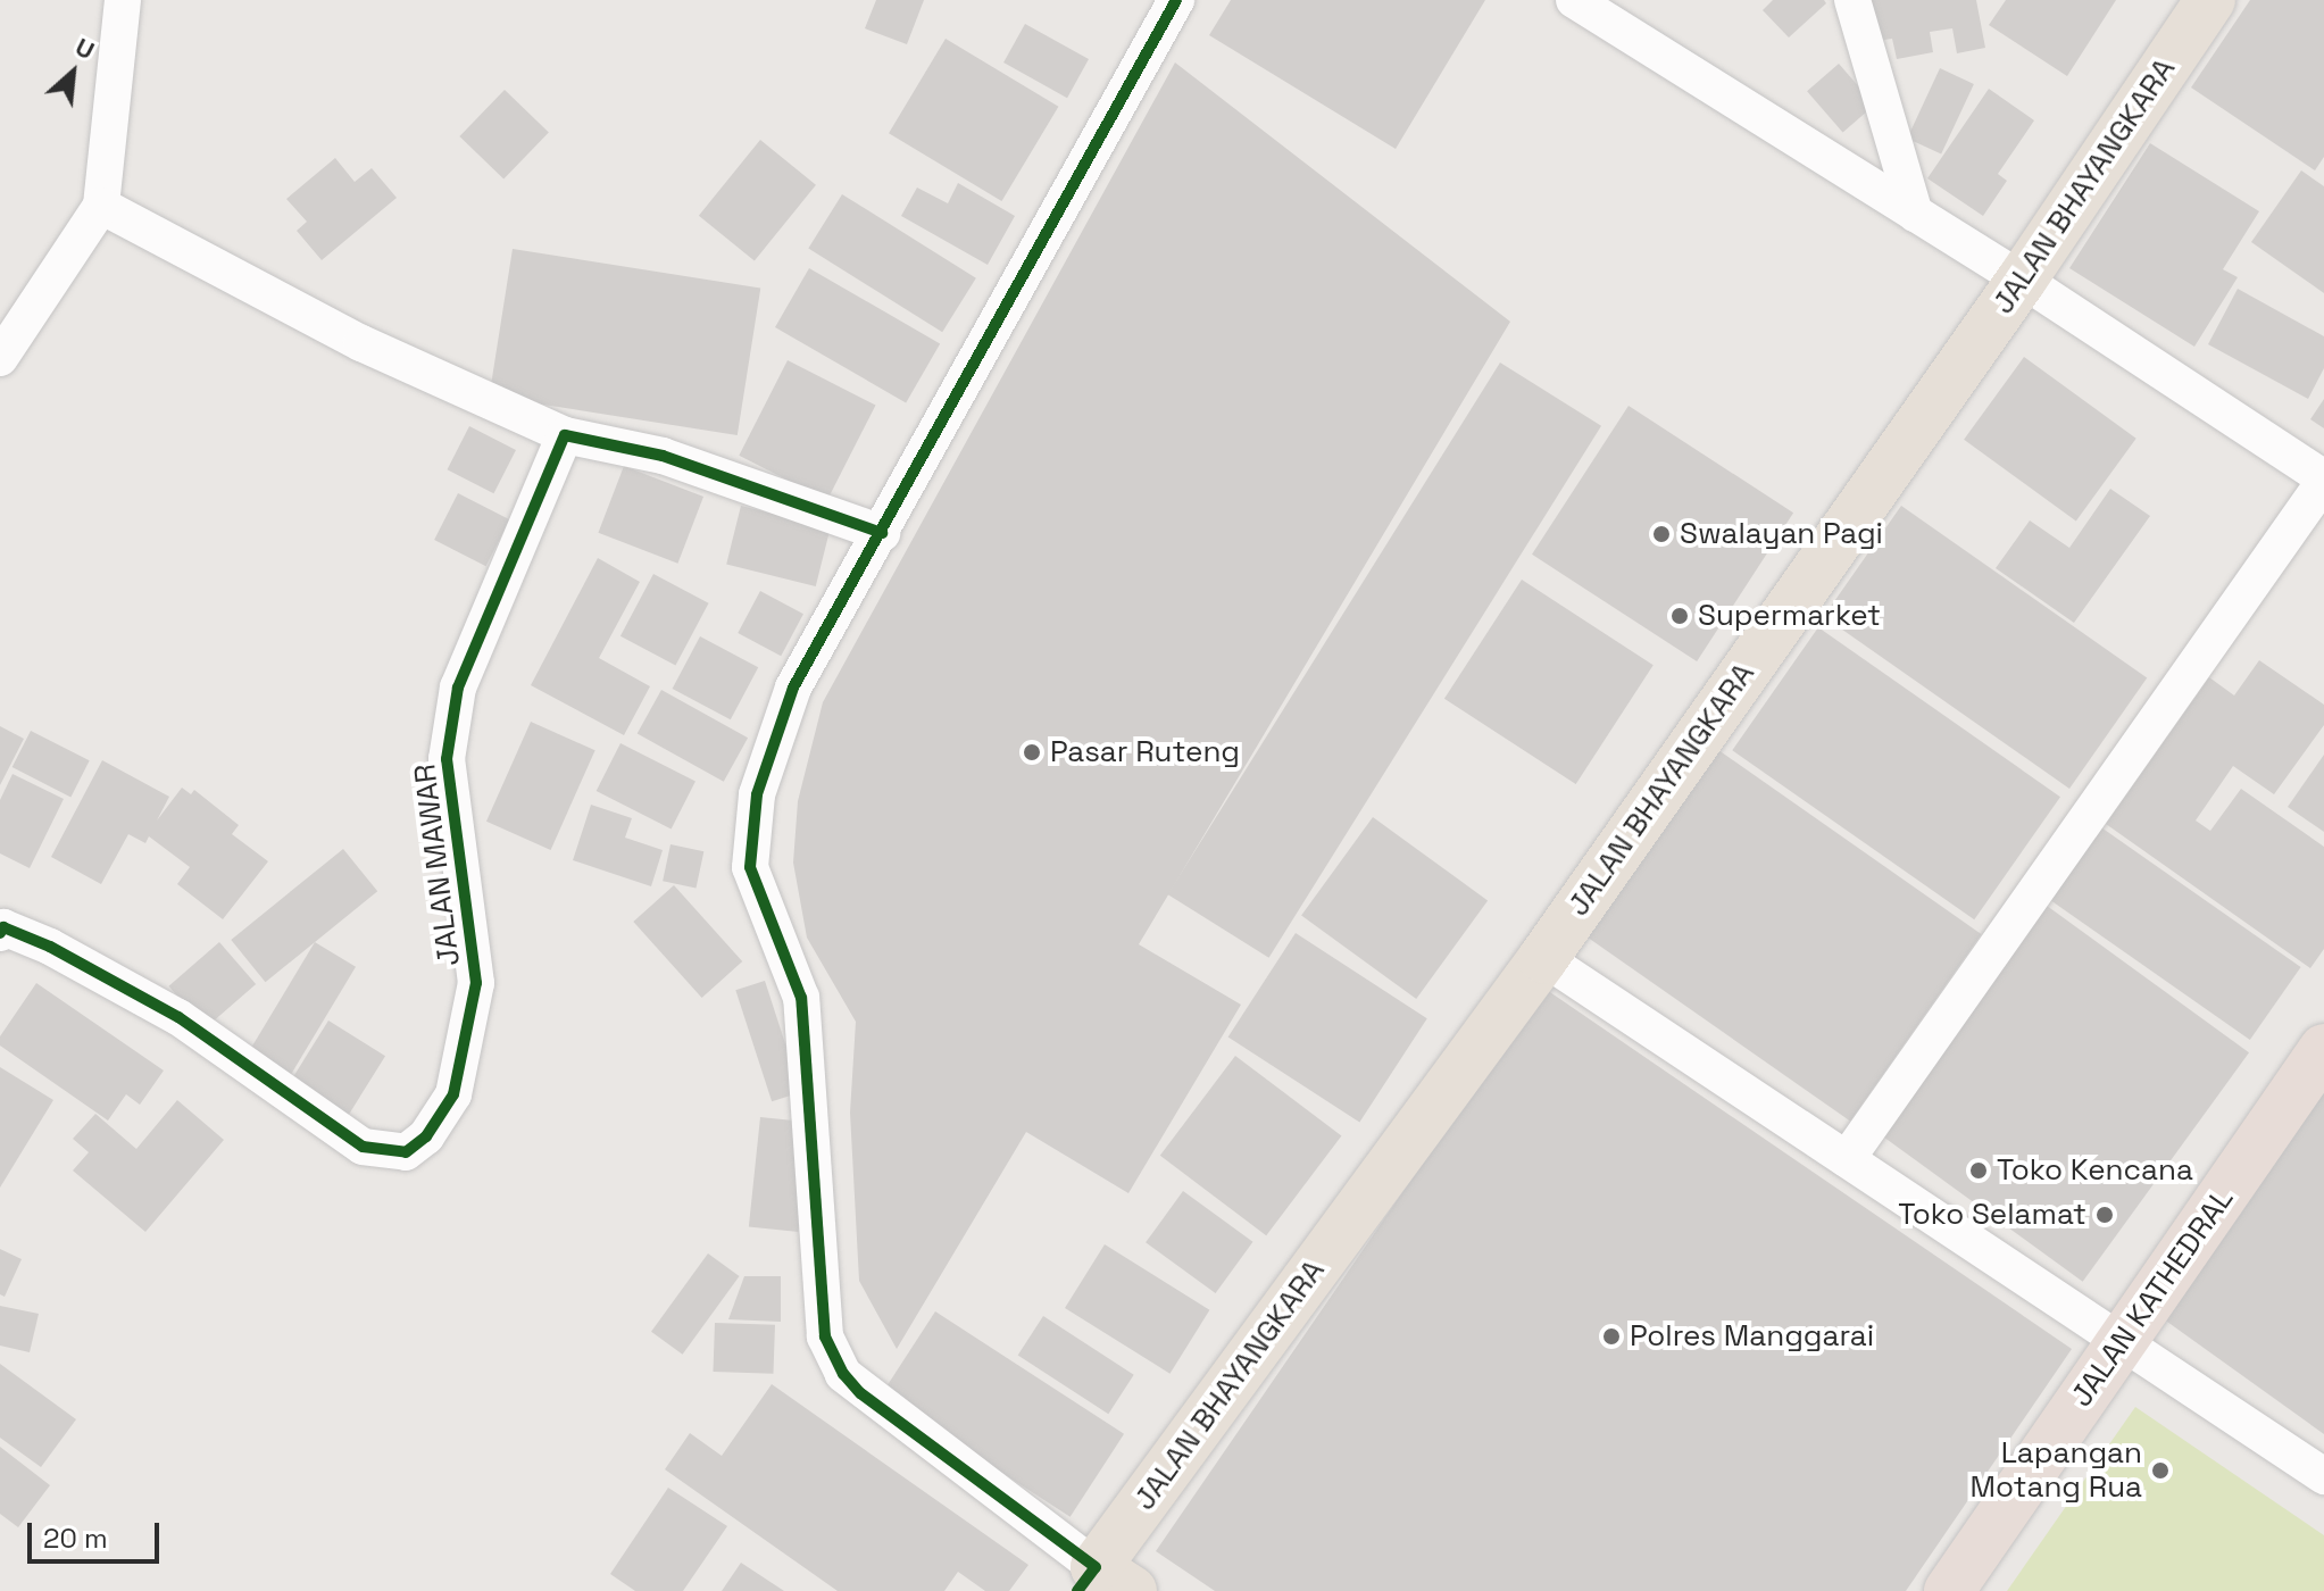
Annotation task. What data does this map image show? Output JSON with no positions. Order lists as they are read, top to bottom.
{
  "streets": {
    "highway": ["JALAN KATHEDRAL"],
    "main road": ["JALAN BHAYANGKARA"],
    "street": ["JALAN MAWAR"]
  },
  "places": [
    "Swalayan Pagi",
    "Supermarket",
    "Pasar Ruteng",
    "Toko Kencana",
    "Toko Selamat",
    "Polres Manggarai",
    "Lapangan Motang Rua"
  ],
  "scale_bar": "20 m",
  "north": "top right"
}
